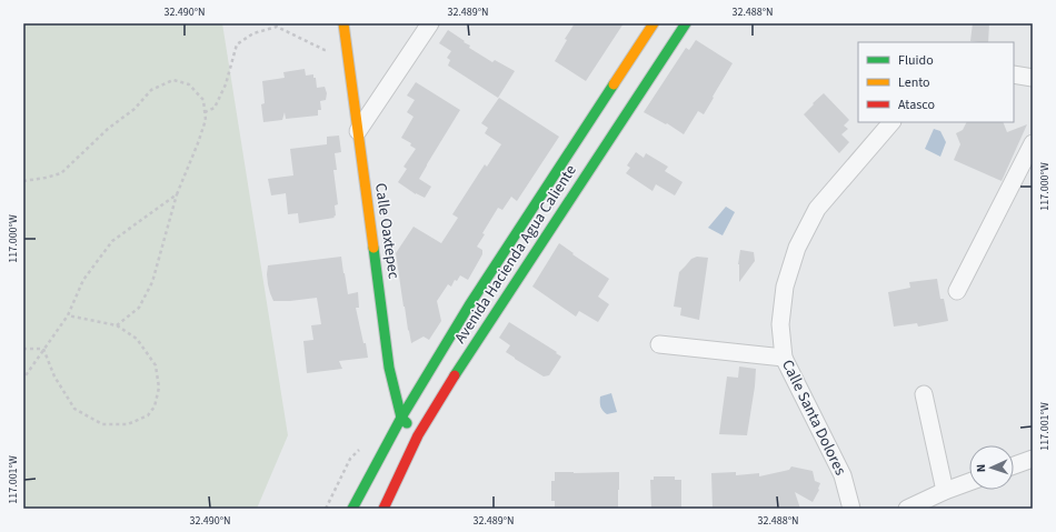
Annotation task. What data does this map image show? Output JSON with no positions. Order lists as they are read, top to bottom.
{
  "streets": {
    "main road": ["Calle Oaxtepec", "Avenida Hacienda Agua Caliente"],
    "street": ["Calle Santa Dolores"]
  },
  "crossings": [
    ["Calle Oaxtepec", "Avenida Hacienda Agua Caliente"]
  ],
  "legend": ["Fluido", "Lento", "Atasco"],
  "north": "left",
  "coordinates": [
    "32.490°N",
    "32.489°N",
    "32.488°N",
    "117.000°W",
    "117.001°W"
  ]
}
